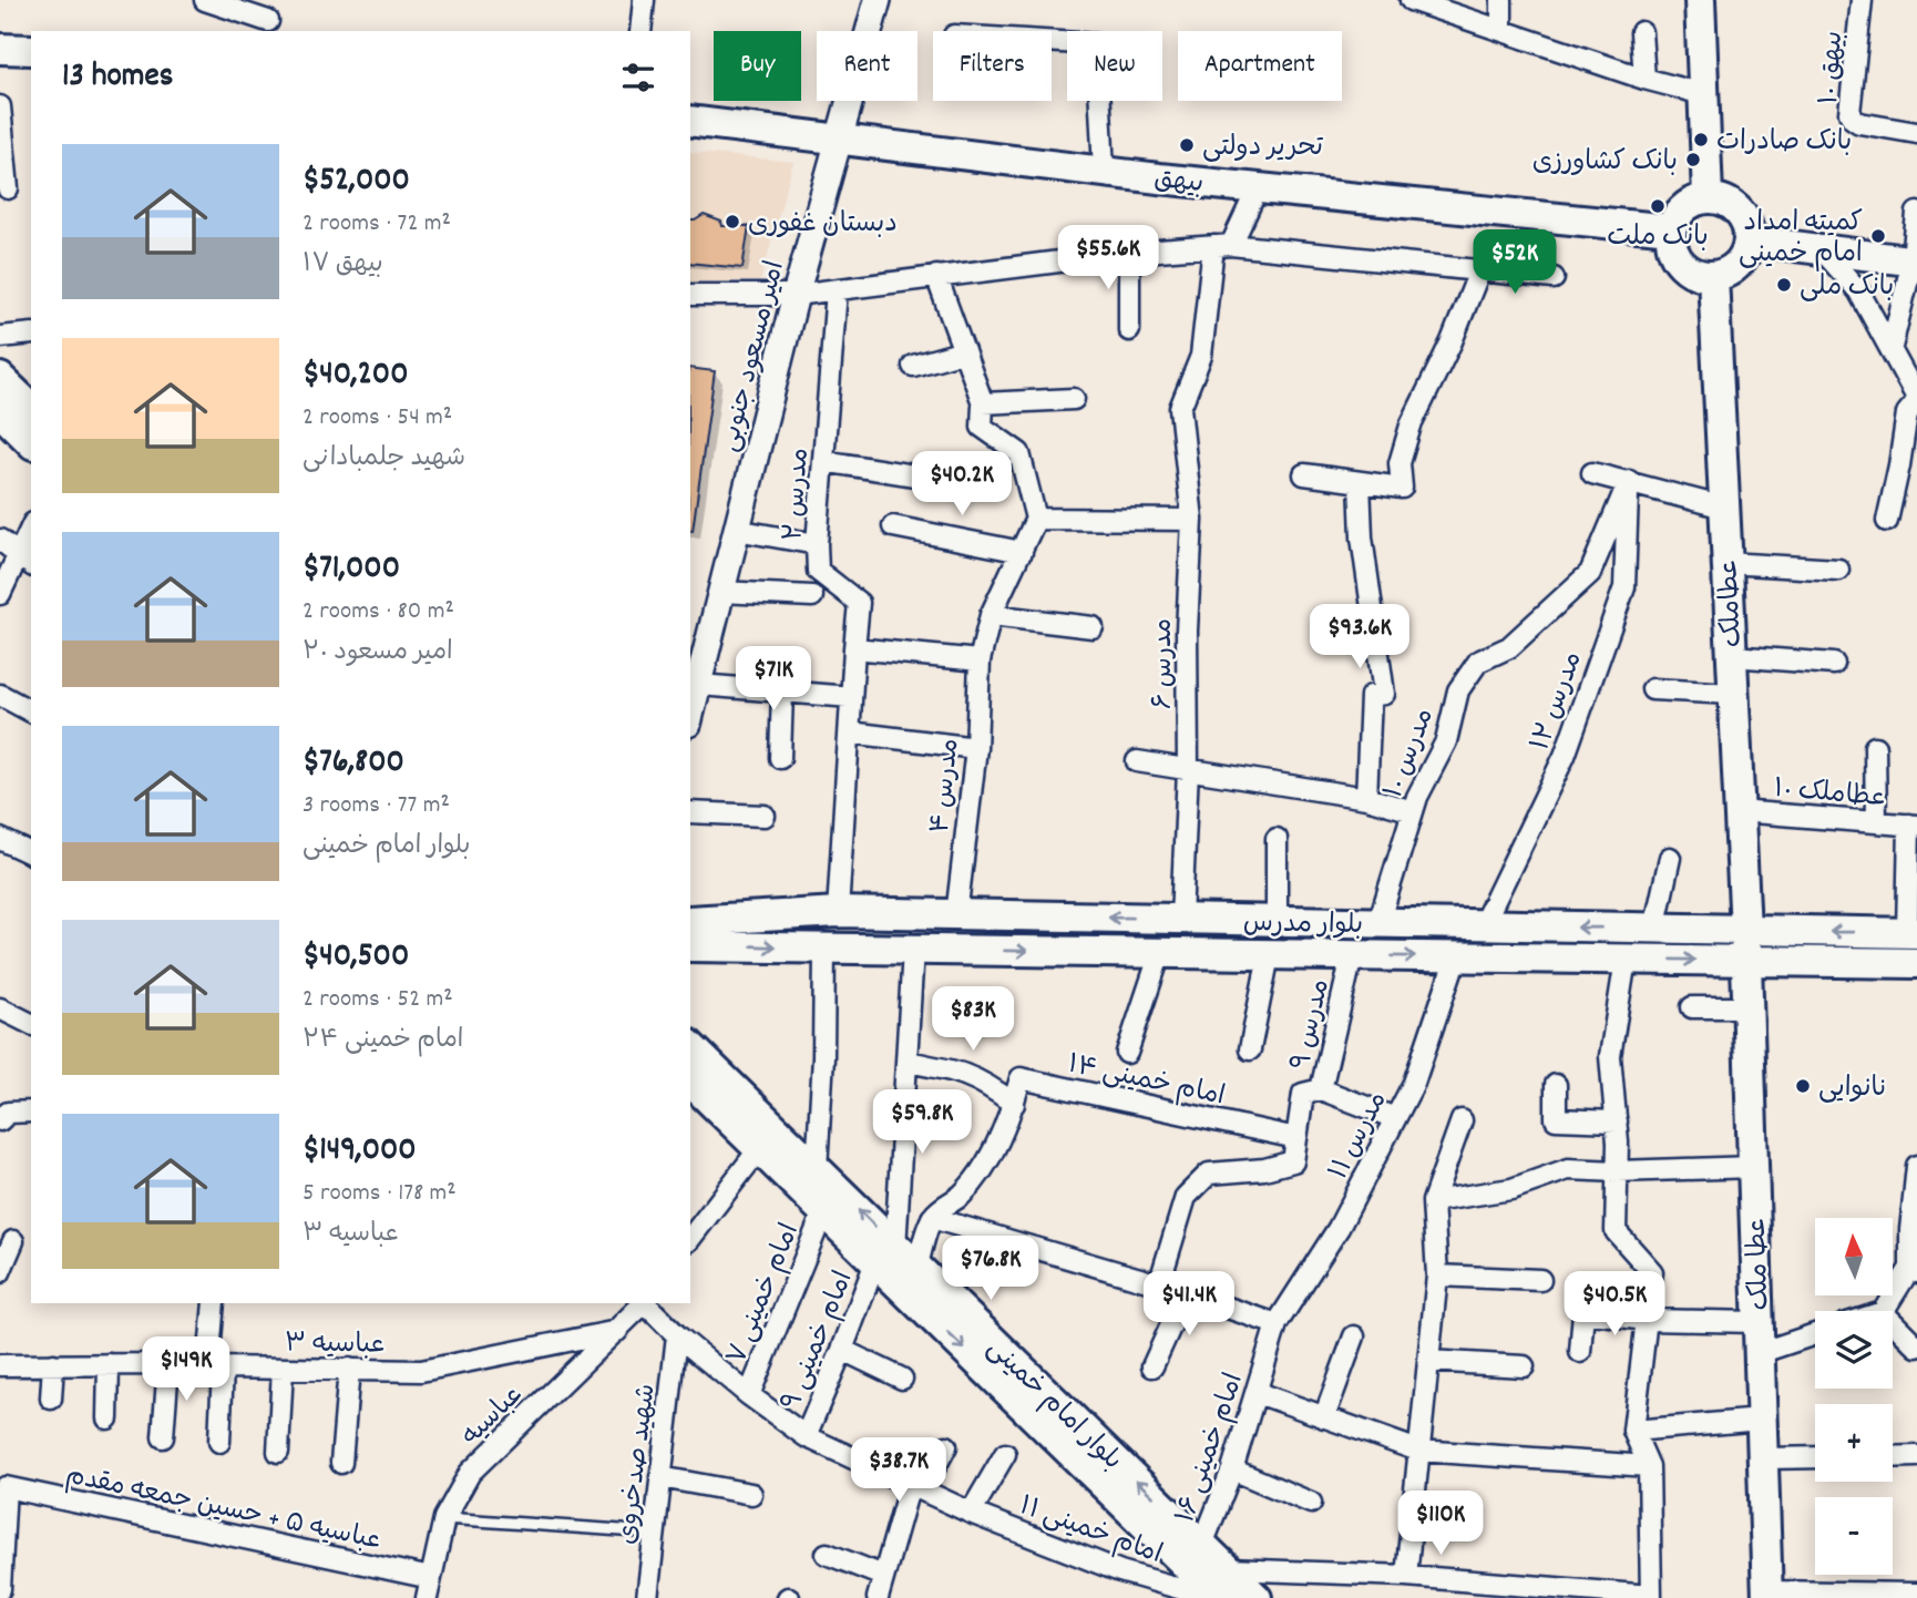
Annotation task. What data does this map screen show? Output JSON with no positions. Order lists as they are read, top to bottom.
{
  "streets": {
    "main road": [
      "بیهق",
      "عطاملک",
      "بلوار مدرس",
      "عطا ملک",
      "بلوار امام خمینی"
    ],
    "street": [
      "بیهق ۱۰",
      "امیر مسعود جنوبی",
      "مدرس ۲",
      "مدرس ۶",
      "مدرس ۱۲",
      "مدرس ۱۰",
      "مدرس ۴",
      "عطاملک ۱۰",
      "مدرس ۹",
      "امام خمینی ۱۴",
      "مدرس ۱۱",
      "امام خمینی ۷",
      "امام خمینی ۹",
      "عباسیه ۳",
      "عباسیه",
      "امام خمینی ۱۶",
      "شهید صدخروی",
      "عباسیه ۵ + حسین جمعه مقدم",
      "امام خمینی ۱۱"
    ]
  },
  "crossings": [
    ["بیهق", "امیر مسعود جنوبی"],
    ["بیهق", "عطاملک"],
    ["مدرس ۲", "بلوار مدرس"],
    ["عطاملک", "عطاملک ۱۰"],
    ["عطاملک", "بلوار مدرس"],
    ["عطاملک", "عطا ملک"],
    ["مدرس ۶", "بلوار مدرس"],
    ["مدرس ۱۲", "مدرس ۱۰"],
    ["مدرس ۱۲", "بلوار مدرس"],
    ["مدرس ۱۰", "بلوار مدرس"],
    ["مدرس ۴", "بلوار مدرس"],
    ["بلوار مدرس", "مدرس ۹"],
    ["بلوار مدرس", "مدرس ۱۱"],
    ["بلوار مدرس", "عطا ملک"],
    ["بلوار مدرس", "امام خمینی ۹"],
    ["مدرس ۹", "امام خمینی ۱۴"],
    ["مدرس ۱۱", "امام خمینی ۱۶"],
    ["امام خمینی ۷", "بلوار امام خمینی"],
    ["امام خمینی ۷", "امام خمینی ۱۱"],
    ["امام خمینی ۹", "بلوار امام خمینی"],
    ["امام خمینی ۹", "امام خمینی ۱۱"],
    ["عباسیه ۳", "عباسیه"],
    ["بلوار امام خمینی", "امام خمینی ۱۶"],
    ["عباسیه", "عباسیه ۵ + حسین جمعه مقدم"],
    ["شهید صدخروی", "امام خمینی ۱۱"]
  ],
  "places": [
    "بانک صادرات",
    "تحریر دولتی",
    "بانک کشاورزی",
    "بانک ملت",
    "دبستان غفوری",
    "کمیته امداد امام خمینی",
    "بانک ملی",
    "نانوایی"
  ],
  "north": "top",
  "page": {
    "chip": [
      "Buy",
      "Rent",
      "Filters",
      "New",
      "Apartment"
    ],
    "heading": "13 homes",
    "list": [
      {
        "name": "$52,000",
        "note": "2 rooms · 72 m² · بیهق ۱۷"
      },
      {
        "name": "$40,200",
        "note": "2 rooms · 54 m² · شهید جلمبادانی"
      },
      {
        "name": "$71,000",
        "note": "2 rooms · 80 m² · امیر مسعود ۲۰"
      },
      {
        "name": "$76,800",
        "note": "3 rooms · 77 m² · بلوار امام خمینی"
      },
      {
        "name": "$40,500",
        "note": "2 rooms · 52 m² · امام خمینی ۲۴"
      },
      {
        "name": "$149,000",
        "note": "5 rooms · 178 m² · عباسیه ۳"
      }
    ],
    "price": [
      "$55.6K",
      "$52K",
      "$40.2K",
      "$93.6K",
      "$71K",
      "$83K",
      "$59.8K",
      "$76.8K",
      "$41.4K",
      "$40.5K",
      "$149K",
      "$38.7K",
      "$110K"
    ],
    "map_buttons": ["+", "−"]
  }
}
